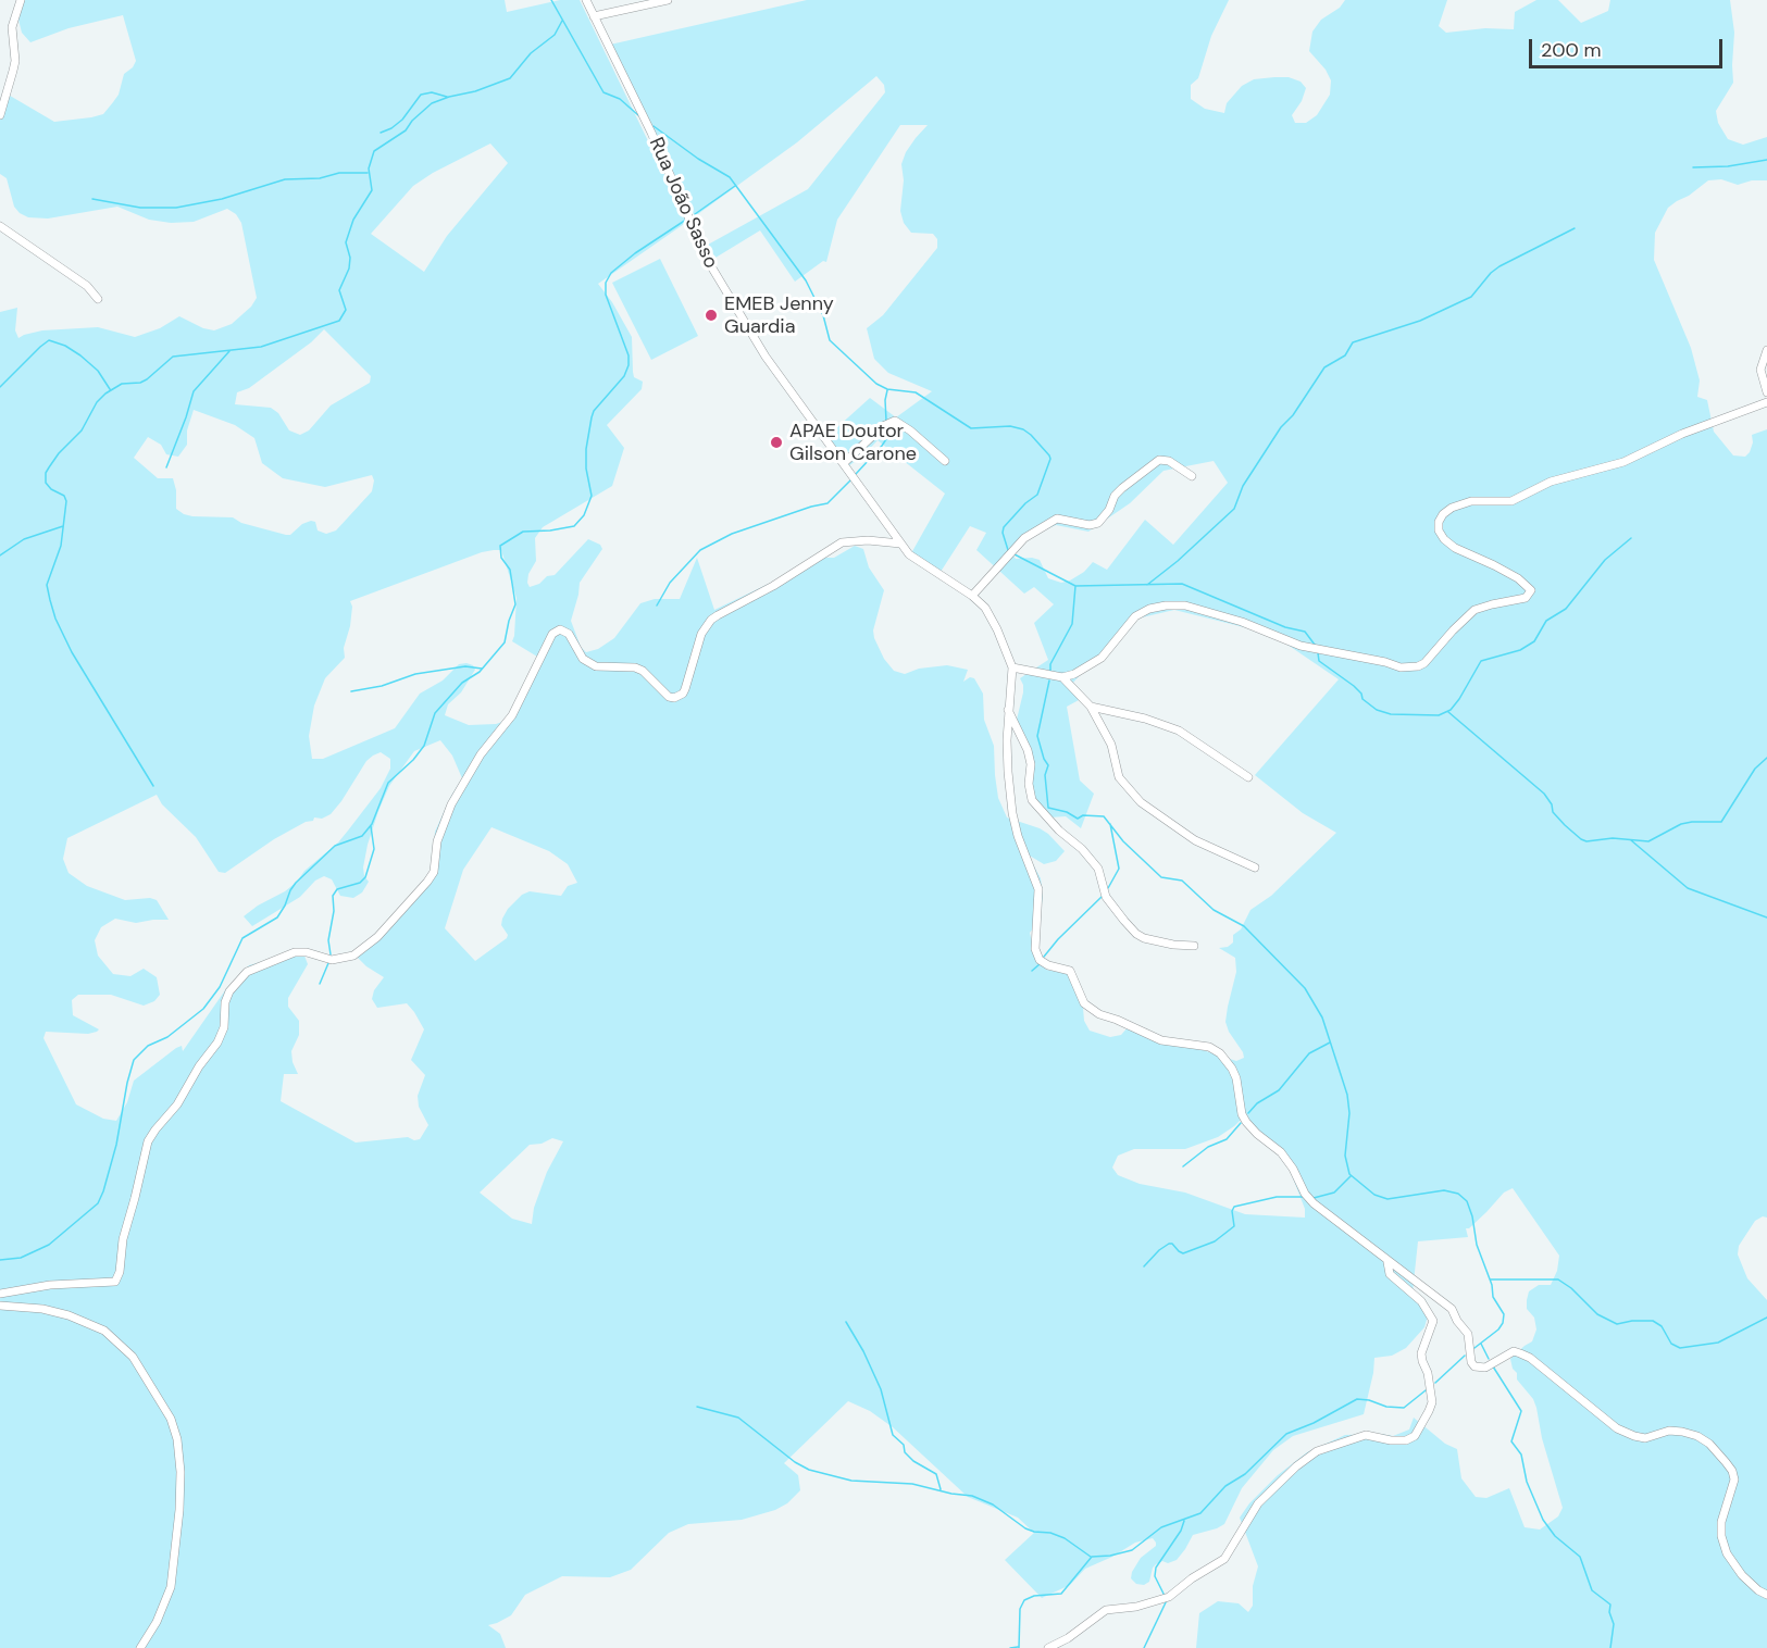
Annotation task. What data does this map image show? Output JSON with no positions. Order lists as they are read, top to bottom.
{
  "streets": {
    "street": ["Rua João Sasso"]
  },
  "places": ["EMEB Jenny Guardia", "APAE Doutor Gilson Carone"],
  "scale_bar": "200 m"
}
